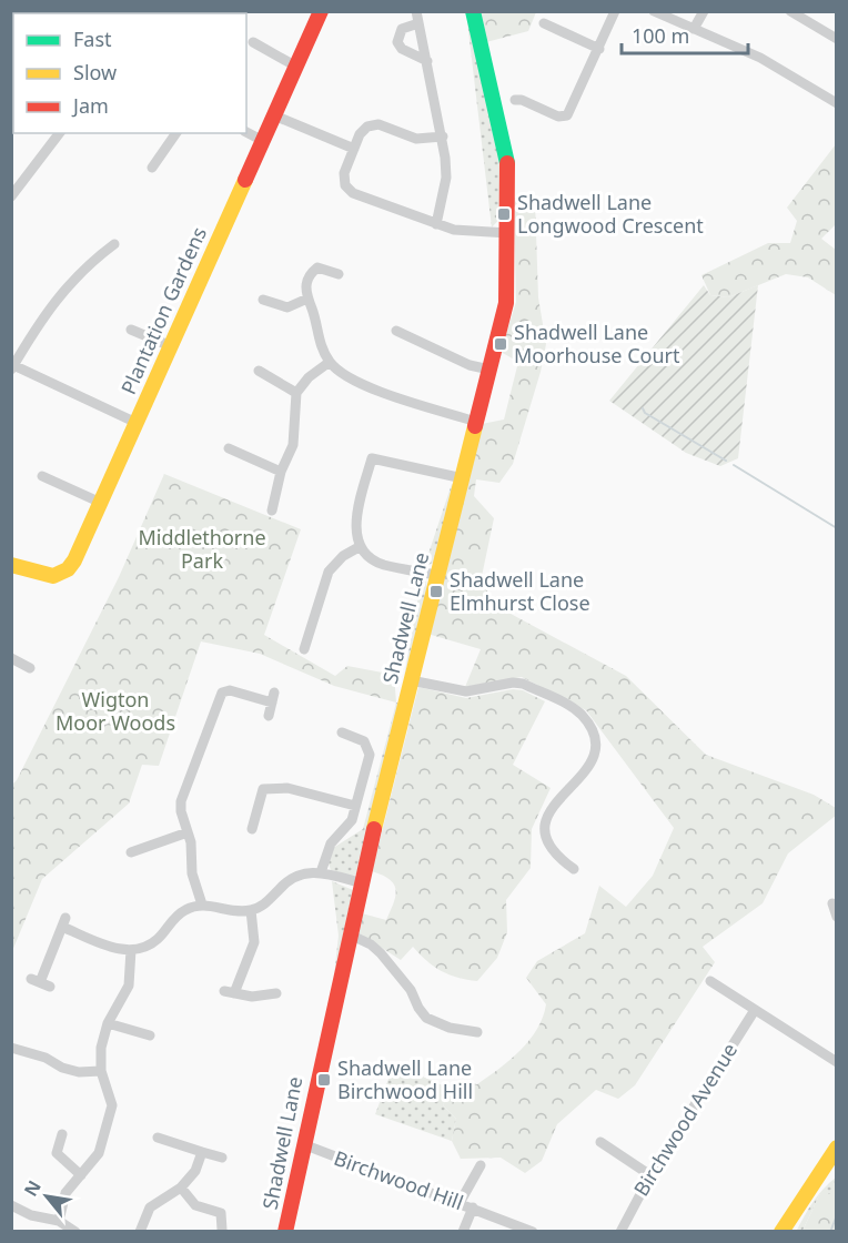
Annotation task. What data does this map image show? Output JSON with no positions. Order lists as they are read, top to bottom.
{
  "streets": {
    "main road": ["Plantation Gardens", "Shadwell Lane"],
    "street": ["Birchwood Avenue", "Birchwood Hill"]
  },
  "crossings": [
    ["Shadwell Lane", "Birchwood Hill"]
  ],
  "parks": ["Middlethorne Park", "Wigton Moor Woods"],
  "places": {
    "transit": [
      "Shadwell Lane Longwood Crescent",
      "Shadwell Lane Moorhouse Court",
      "Shadwell Lane Elmhurst Close",
      "Shadwell Lane Birchwood Hill"
    ]
  },
  "legend": ["Fast", "Slow", "Jam"],
  "scale_bar": "100 m",
  "north": "top left"
}
